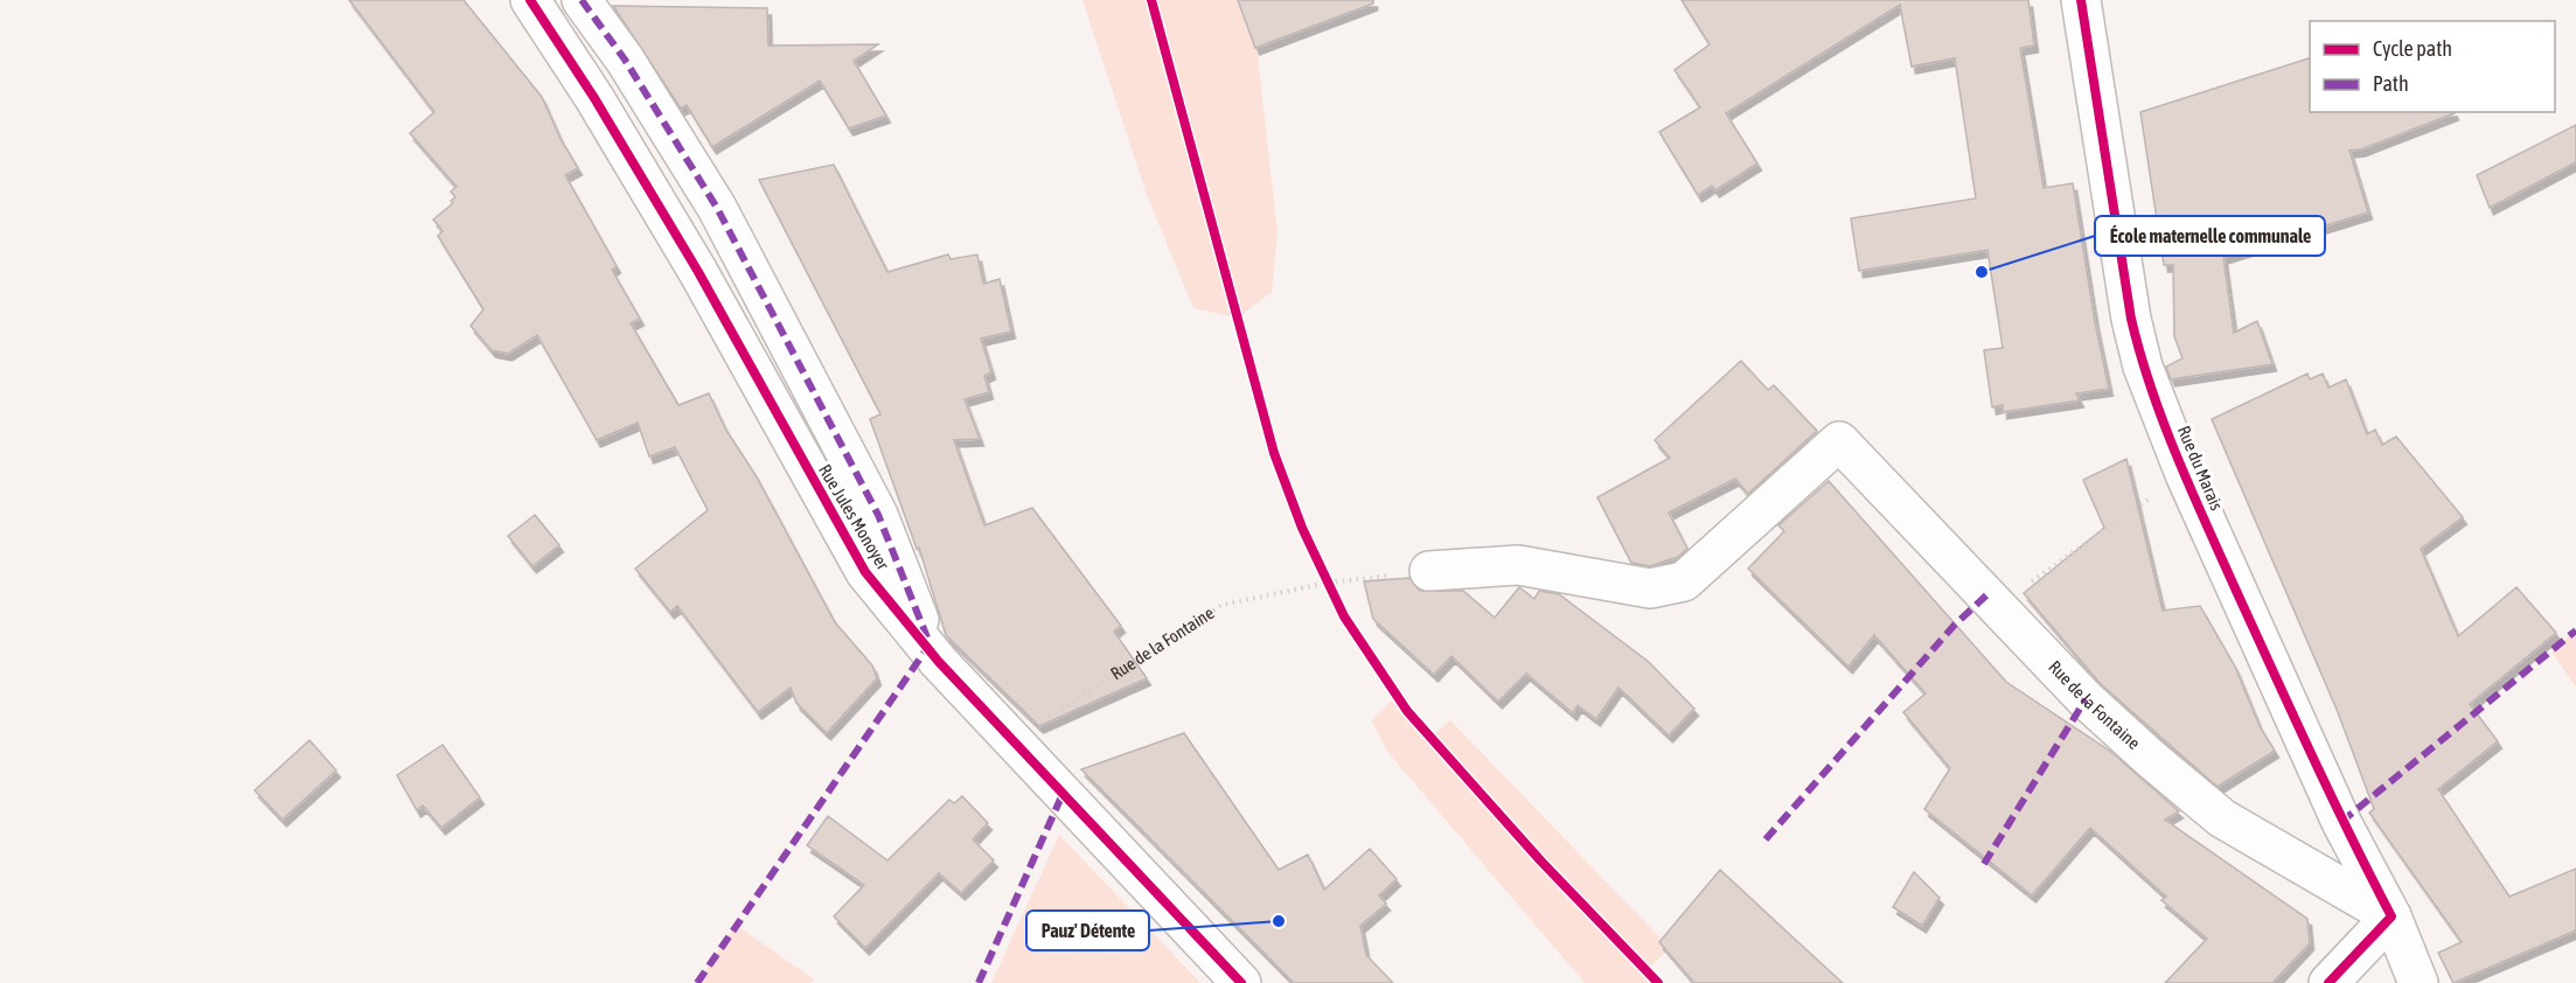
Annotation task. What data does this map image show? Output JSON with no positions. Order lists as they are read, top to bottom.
{
  "streets": {
    "street": ["Rue du Marais", "Rue Jules Monoyer", "Rue de la Fontaine"]
  },
  "crossings": [
    ["Rue du Marais", "Rue de la Fontaine"],
    ["Rue Jules Monoyer", "Rue de la Fontaine"]
  ],
  "places": ["École maternelle communale", "Pauz' Détente"],
  "legend": ["Cycle path", "Path"]
}
